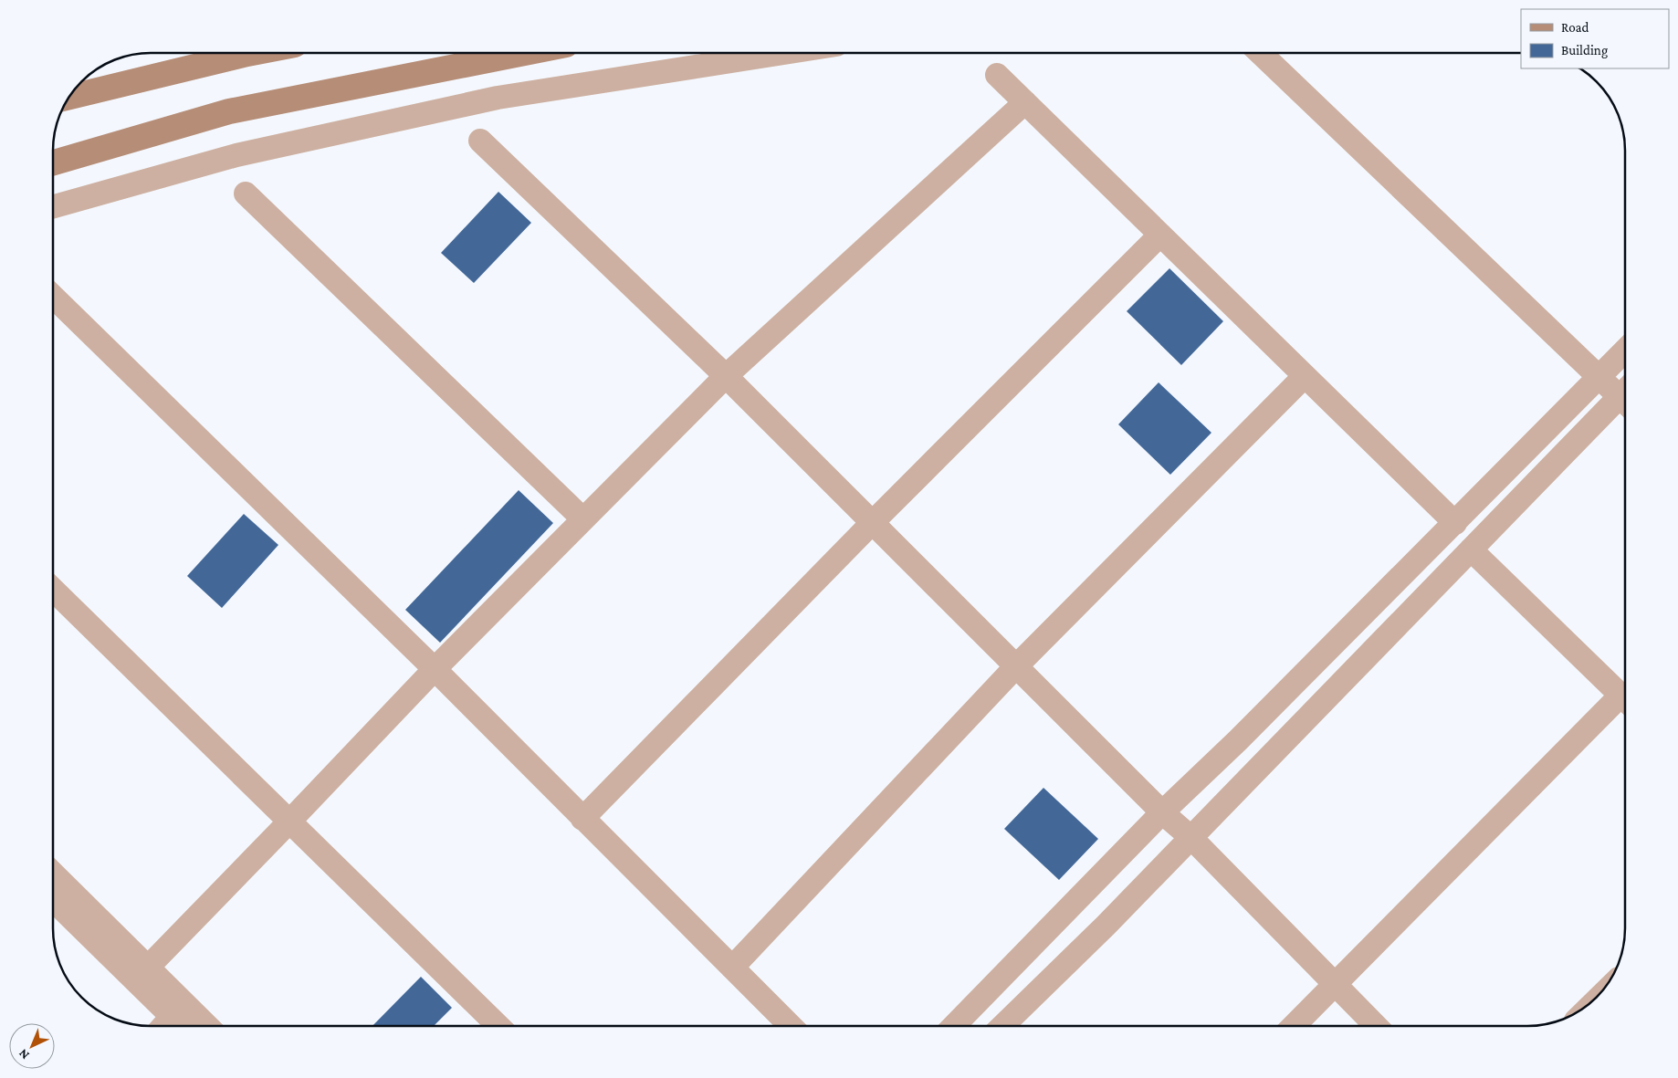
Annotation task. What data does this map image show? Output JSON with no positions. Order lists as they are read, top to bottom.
{
  "legend": ["Road", "Building"],
  "north": "bottom left"
}
